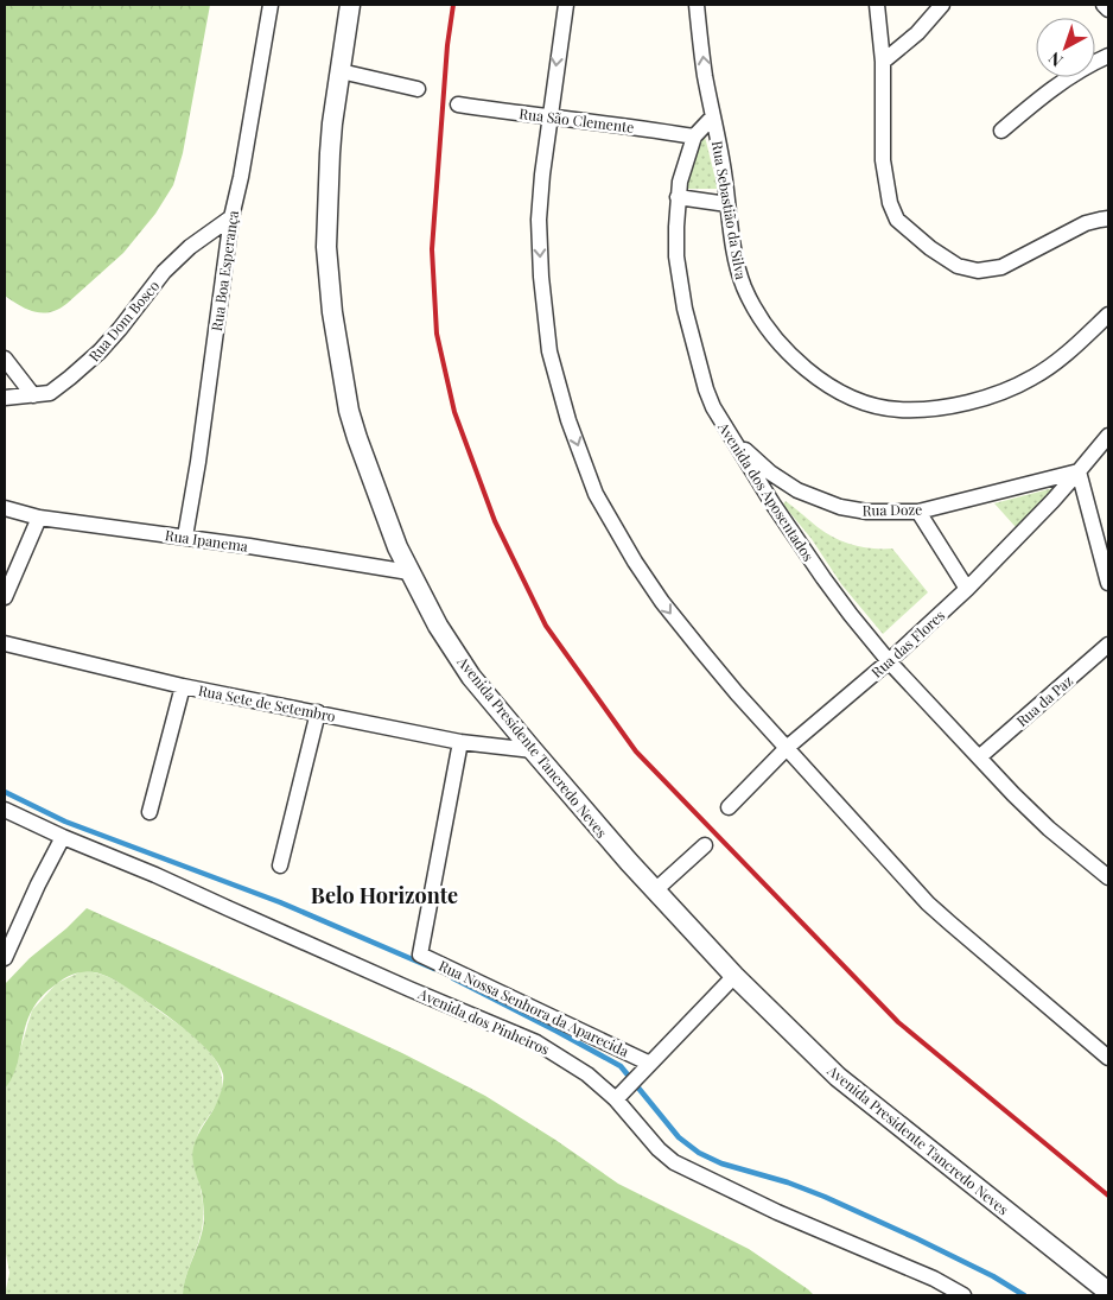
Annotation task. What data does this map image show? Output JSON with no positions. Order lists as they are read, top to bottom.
{
  "streets": {
    "street": [
      "Rua São Clemente",
      "Rua Sebastião da Silva",
      "Rua Boa Esperança",
      "Rua Dom Bosco",
      "Avenida dos Aposentados",
      "Rua Doze",
      "Rua Ipanema",
      "Rua das Flores",
      "Rua da Paz",
      "Rua Sete de Setembro",
      "Avenida Presidente Tancredo Neves",
      "Rua Nossa Senhora da Aparecida",
      "Avenida dos Pinheiros"
    ]
  },
  "crossings": [
    ["Rua São Clemente", "Avenida dos Aposentados"],
    ["Rua Sebastião da Silva", "Avenida dos Aposentados"],
    ["Rua Boa Esperança", "Rua Dom Bosco"],
    ["Rua Boa Esperança", "Rua Ipanema"],
    ["Avenida dos Aposentados", "Rua Doze"],
    ["Avenida dos Aposentados", "Rua das Flores"],
    ["Avenida dos Aposentados", "Rua da Paz"],
    ["Rua Doze", "Rua das Flores"],
    ["Rua Ipanema", "Avenida Presidente Tancredo Neves"],
    ["Rua Sete de Setembro", "Avenida Presidente Tancredo Neves"],
    ["Rua Sete de Setembro", "Rua Nossa Senhora da Aparecida"]
  ],
  "districts": ["Belo Horizonte"],
  "north": "bottom left"
}
